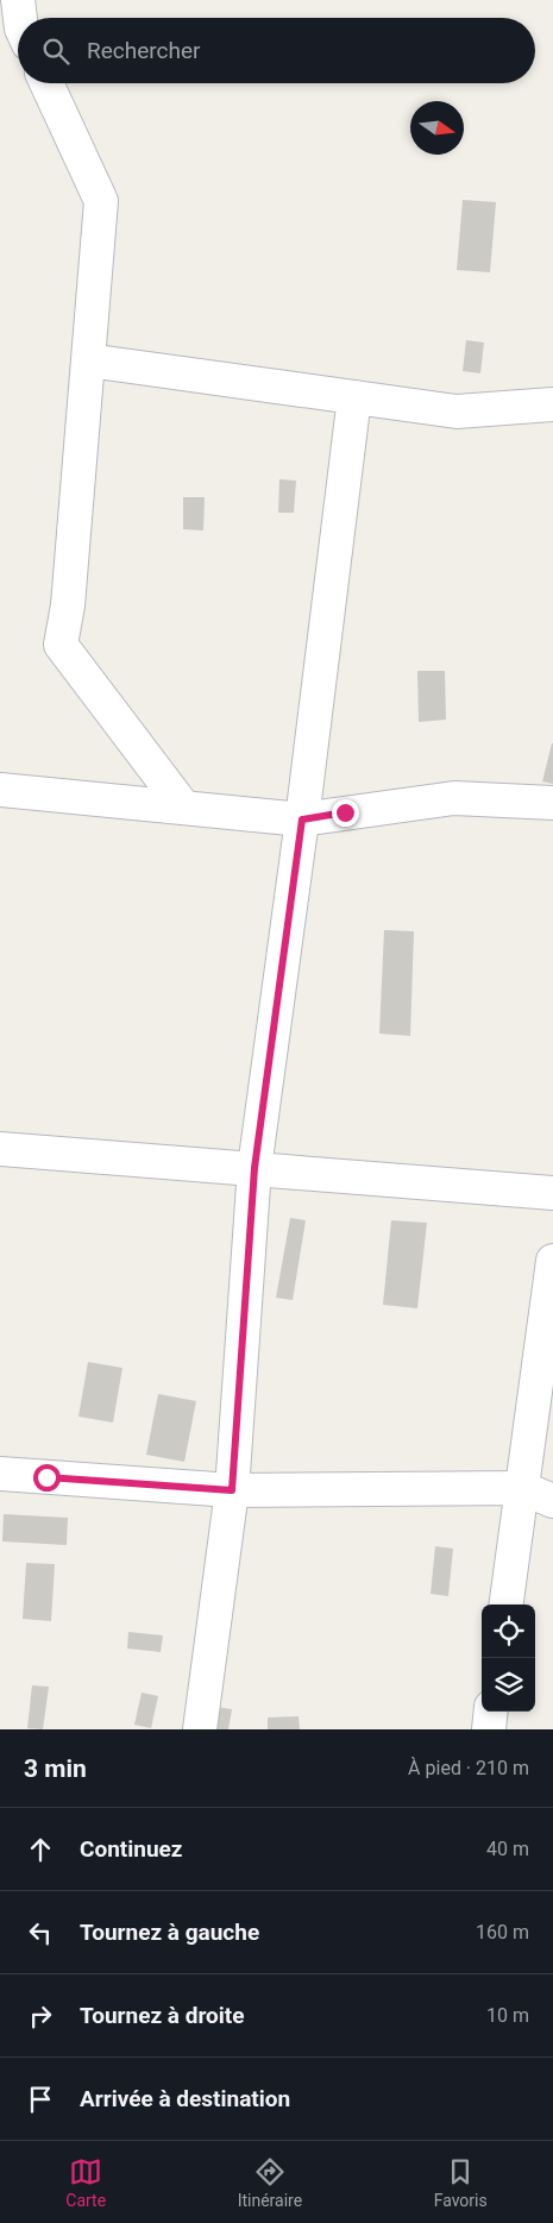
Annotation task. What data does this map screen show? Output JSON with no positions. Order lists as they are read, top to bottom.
{
  "north": "right",
  "page": {
    "search": "Rechercher",
    "heading": ["3 min", "À pied · 210 m"],
    "list": [
      ["Continuez", "40 m"],
      ["Tournez à gauche", "160 m"],
      ["Tournez à droite", "10 m"],
      "Arrivée à destination"
    ],
    "nav": ["Carte", "Itinéraire", "Favoris"]
  }
}
